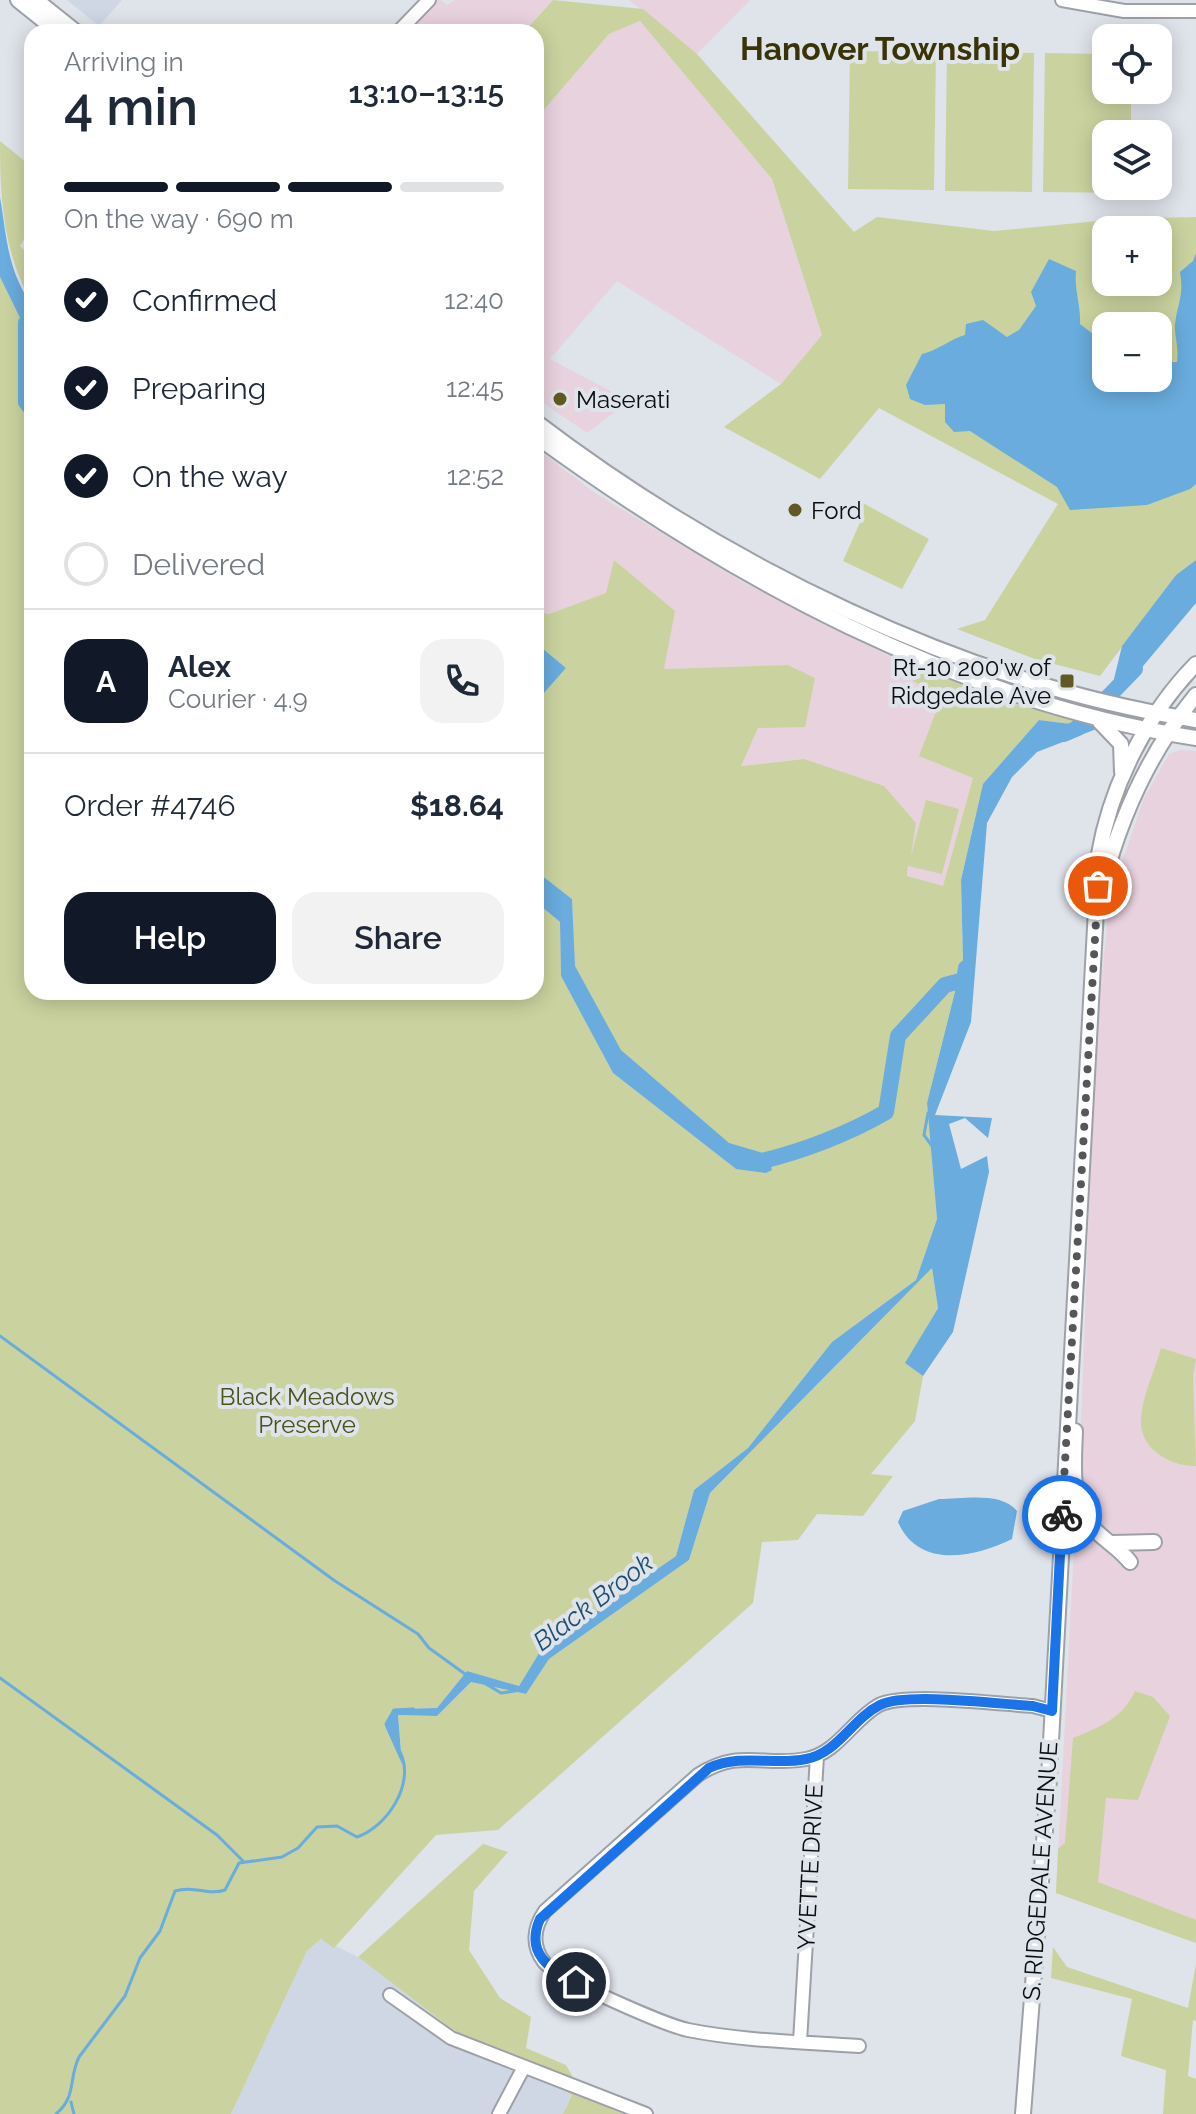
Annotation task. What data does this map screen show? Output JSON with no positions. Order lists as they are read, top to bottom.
{
  "streets": {
    "main road": ["S. RIDGEDALE AVENUE"],
    "street": ["YVETTE DRIVE"]
  },
  "crossings": [
    ["YVETTE DRIVE", "S. RIDGEDALE AVENUE"]
  ],
  "districts": ["Hanover Township"],
  "water": ["Black Brook"],
  "parks": ["Black Meadows Preserve"],
  "places": {
    "other": ["Maserati", "Ford"],
    "transit": ["Rt-10 200'w of Ridgedale Ave"]
  },
  "page": {
    "map_buttons": ["+", "−"],
    "heading": ["4 min", "Arriving in", "13:10–13:15"],
    "panel": [
      "Alex",
      "Courier · 4.9",
      "Order #4746",
      "$18.64"
    ],
    "bar": "On the way · 690 m",
    "list": [
      ["Confirmed", "12:40"],
      ["Preparing", "12:45"],
      ["On the way", "12:52"],
      "Delivered"
    ],
    "round": "A",
    "buttons": ["Help", "Share"]
  }
}
